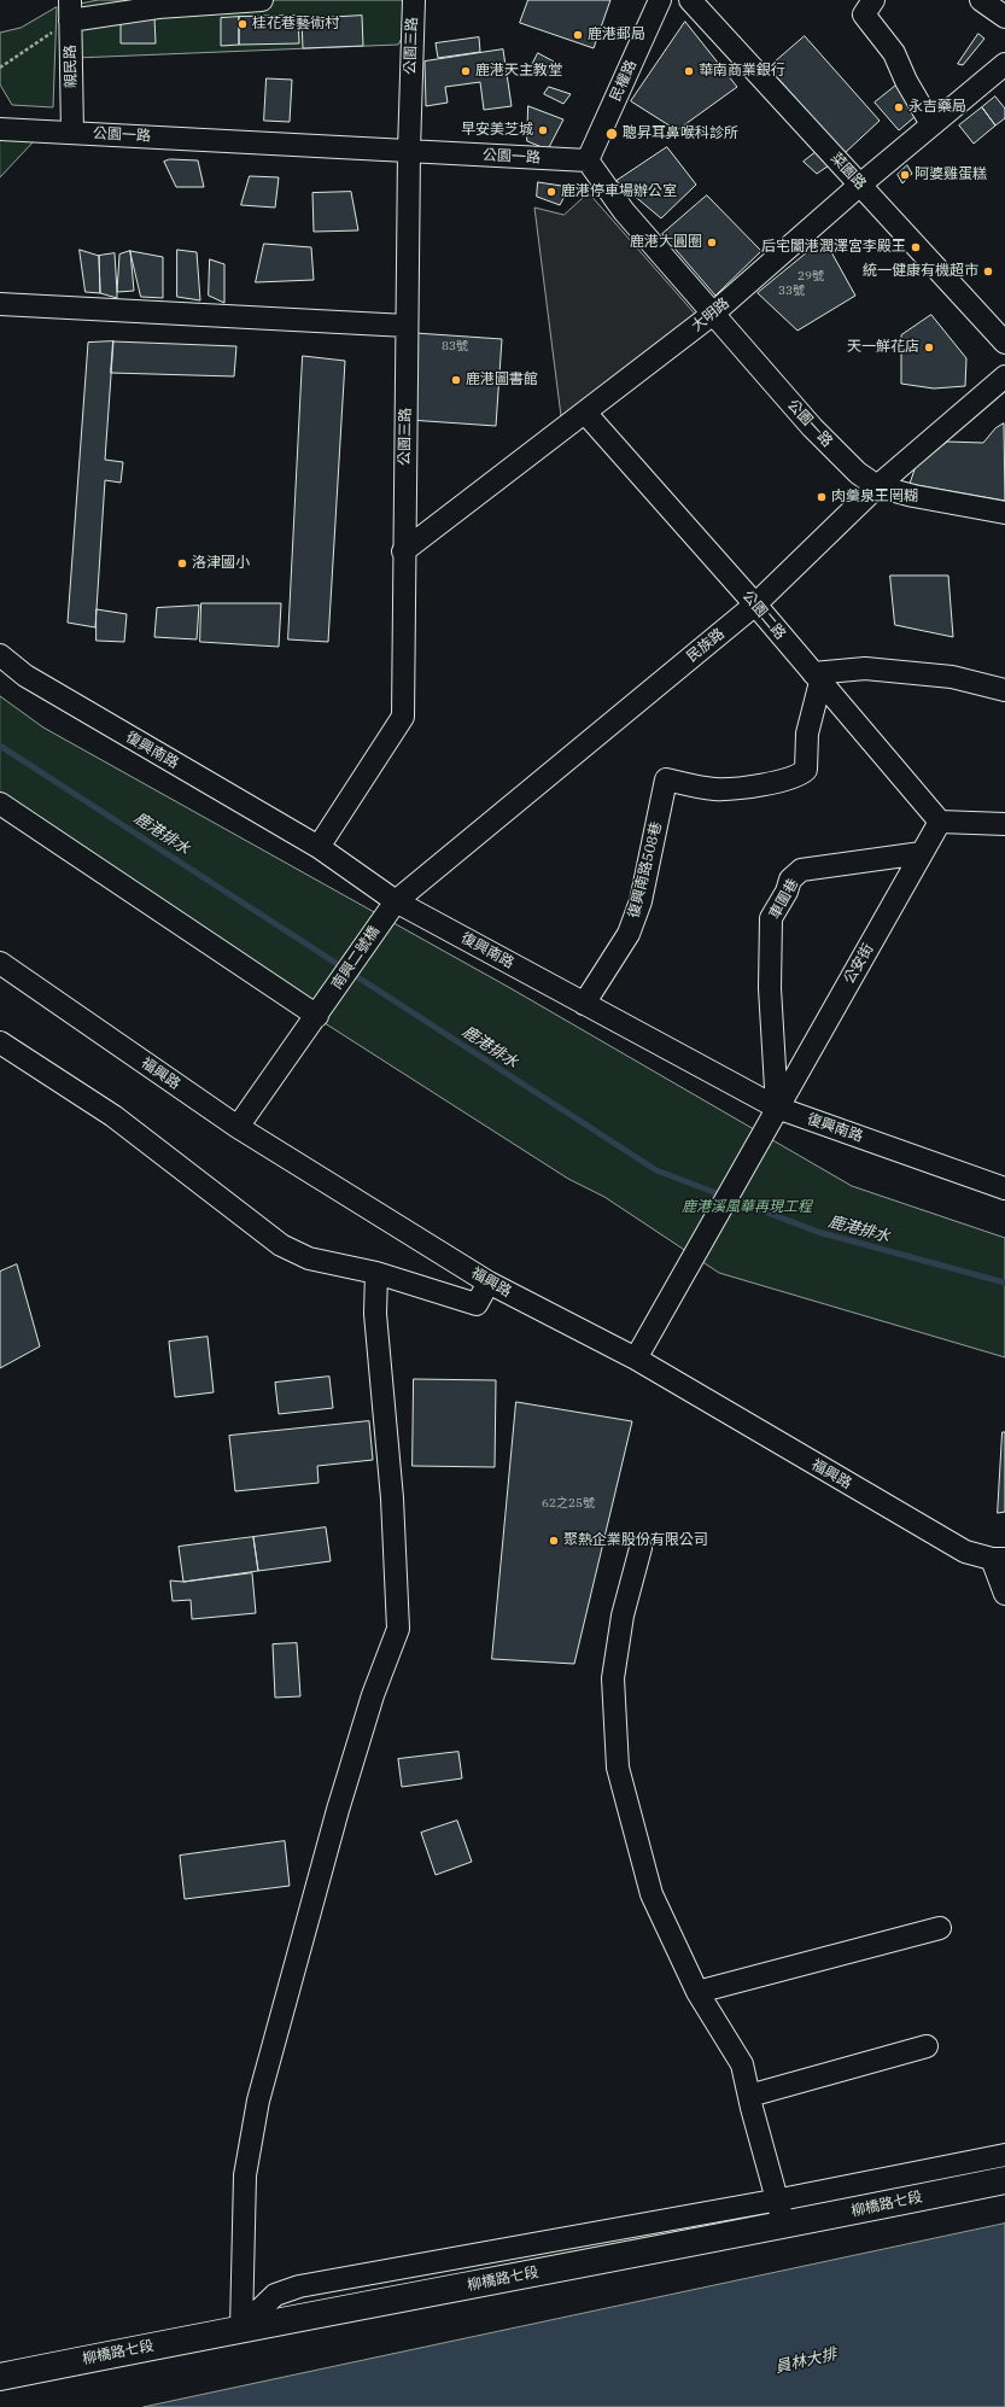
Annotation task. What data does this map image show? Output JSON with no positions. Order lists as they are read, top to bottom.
{
  "streets": {
    "main road": ["柳橋路七段"],
    "street": [
      "公園三路",
      "親民路",
      "民權路",
      "公園一路",
      "菜園路",
      "大明路",
      "公園二路",
      "民族路",
      "復興南路",
      "復興南路508巷",
      "車圍巷",
      "南興二號橋",
      "公安街",
      "福興路"
    ]
  },
  "crossings": [
    ["公園三路", "公園一路"],
    ["公園三路", "大明路"],
    ["公園三路", "復興南路"],
    ["親民路", "公園一路"],
    ["民權路", "公園一路"],
    ["公園一路", "大明路"],
    ["公園一路", "民族路"],
    ["菜園路", "大明路"],
    ["大明路", "公園二路"],
    ["公園二路", "民族路"],
    ["公園二路", "復興南路508巷"],
    ["公園二路", "公安街"],
    ["民族路", "復興南路"],
    ["民族路", "南興二號橋"],
    ["復興南路", "復興南路508巷"],
    ["復興南路", "車圍巷"],
    ["復興南路", "南興二號橋"],
    ["復興南路", "公安街"],
    ["車圍巷", "公安街"],
    ["南興二號橋", "福興路"],
    ["公安街", "福興路"]
  ],
  "water": ["鹿港排水", "員林大排"],
  "parks": ["鹿港溪風華再現工程"],
  "places": [
    "桂花巷藝術村",
    "鹿港郵局",
    "鹿港天主教堂",
    "華南商業銀行",
    "永吉藥局",
    "早安美芝城",
    "聰昇耳鼻喉科診所",
    "阿婆雞蛋糕",
    "鹿港停車場辦公室",
    "鹿港大圓圈",
    "后宅闔港潤澤宮李殿王",
    "統一健康有機超市",
    "天一鮮花店",
    "鹿港圖書館",
    "肉羹泉王罔糊",
    "洛津國小",
    "聚熱企業股份有限公司"
  ],
  "house_numbers": [
    "29號",
    "33號",
    "83號",
    "62之25號"
  ]
}
